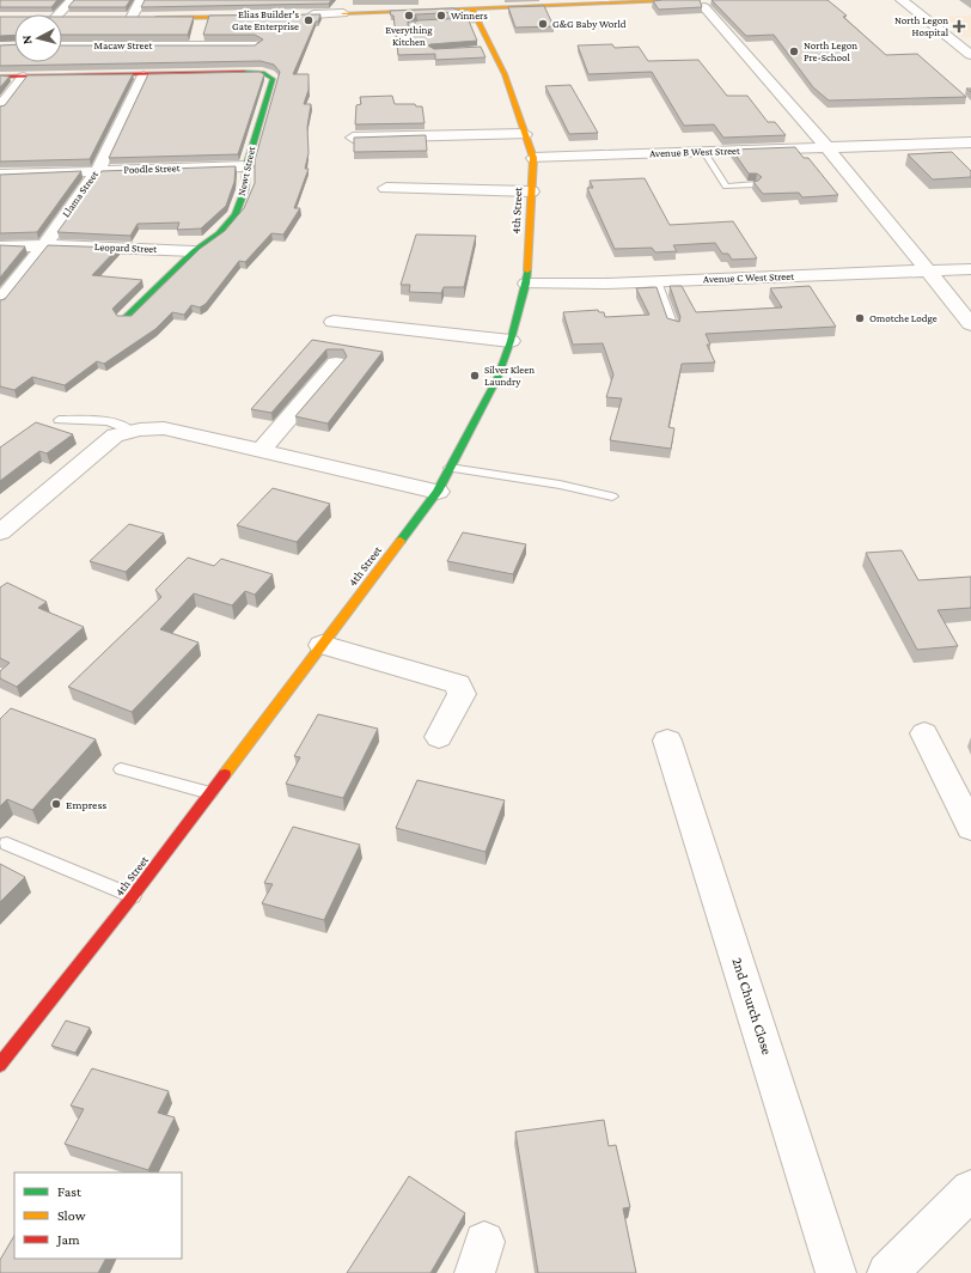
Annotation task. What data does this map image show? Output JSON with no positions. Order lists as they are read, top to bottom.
{
  "streets": {
    "street": [
      "Macaw Street",
      "Avenue B West Street",
      "Poodle Street",
      "Newt Street",
      "Llama Street",
      "4th Street",
      "Leopard Street",
      "Avenue C West Street",
      "2nd Church Close"
    ]
  },
  "crossings": [
    ["Avenue B West Street", "4th Street"],
    ["Poodle Street", "Newt Street"],
    ["Poodle Street", "Llama Street"],
    ["Newt Street", "Llama Street"],
    ["Newt Street", "Leopard Street"],
    ["Llama Street", "Leopard Street"],
    ["4th Street", "Avenue C West Street"]
  ],
  "places": {
    "other": [
      "Everything Kitchen",
      "Winners",
      "Elias Builder's Gate Enterprise",
      "G&G Baby World",
      "North Legon Pre-School",
      "Omotche Lodge",
      "Silver Kleen Laundry",
      "Empress"
    ],
    "health": ["North Legon Hospital"]
  },
  "legend": ["Fast", "Slow", "Jam"],
  "north": "left"
}
